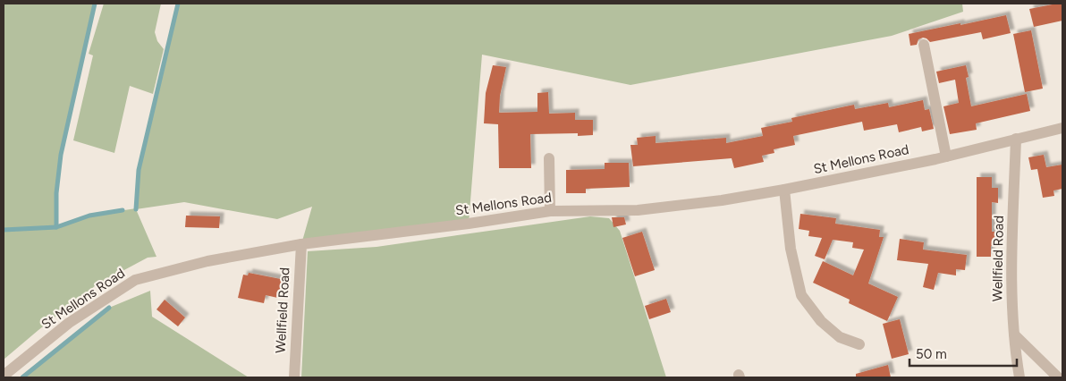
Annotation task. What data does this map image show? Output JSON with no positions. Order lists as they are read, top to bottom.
{
  "streets": {
    "street": ["St Mellons Road", "Wellfield Road"]
  },
  "crossings": [
    ["St Mellons Road", "Wellfield Road"]
  ],
  "scale_bar": "50 m"
}
